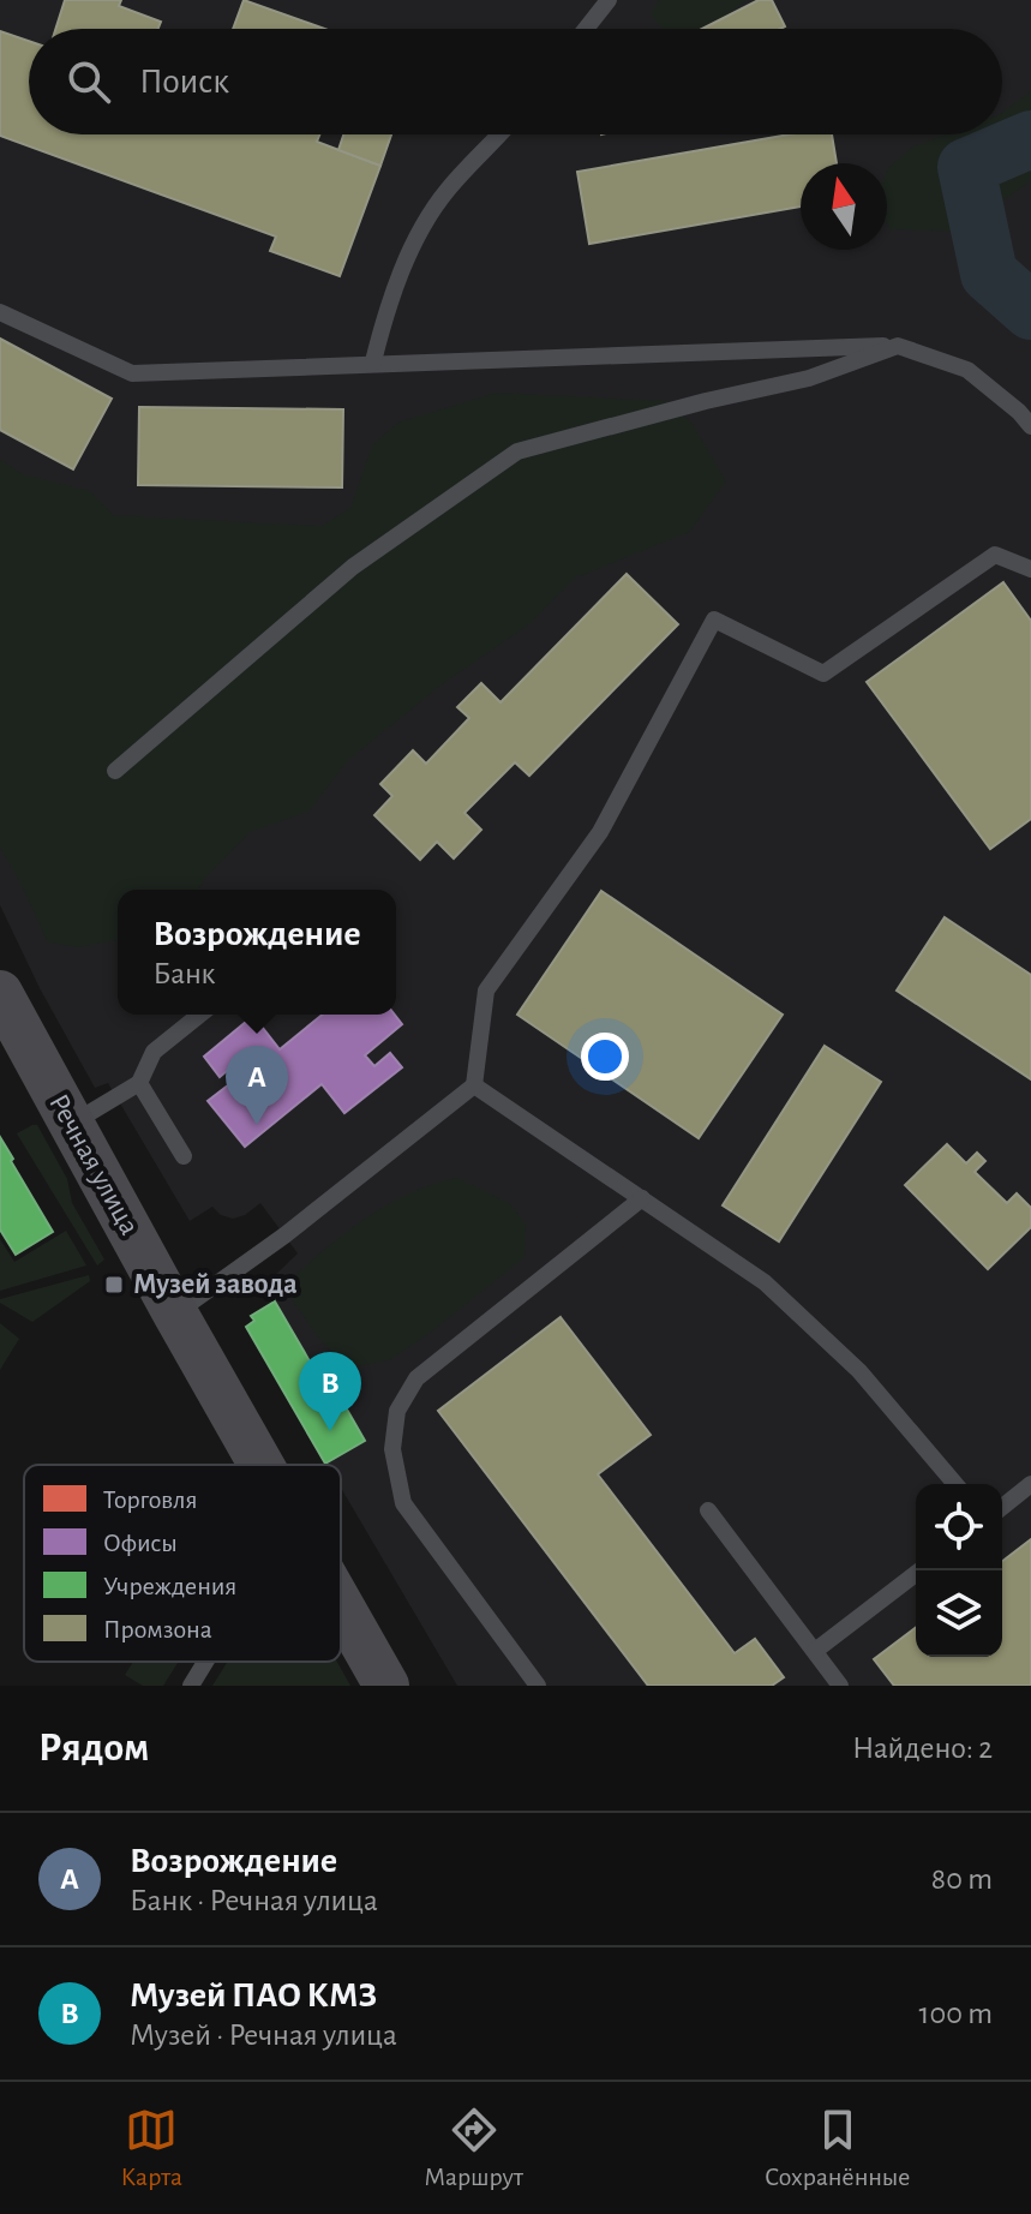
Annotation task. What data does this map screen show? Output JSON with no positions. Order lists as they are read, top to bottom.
{
  "streets": {
    "main road": ["Речная улица"]
  },
  "places": {
    "transit": ["Музей завода"]
  },
  "legend": [
    "Торговля",
    "Офисы",
    "Учреждения",
    "Промзона"
  ],
  "north": "top",
  "page": {
    "search": "Поиск",
    "popup": ["Возрождение", "Банк"],
    "pins": ["A", "B"],
    "heading": ["Рядом", "Найдено: 2"],
    "list": [
      {
        "mark": "A",
        "name": "Возрождение",
        "note": "Банк · Речная улица",
        "value": "80 m"
      },
      {
        "mark": "B",
        "name": "Музей ПАО КМЗ",
        "note": "Музей · Речная улица",
        "value": "100 m"
      }
    ],
    "nav": ["Карта", "Маршрут", "Сохранённые"]
  }
}
